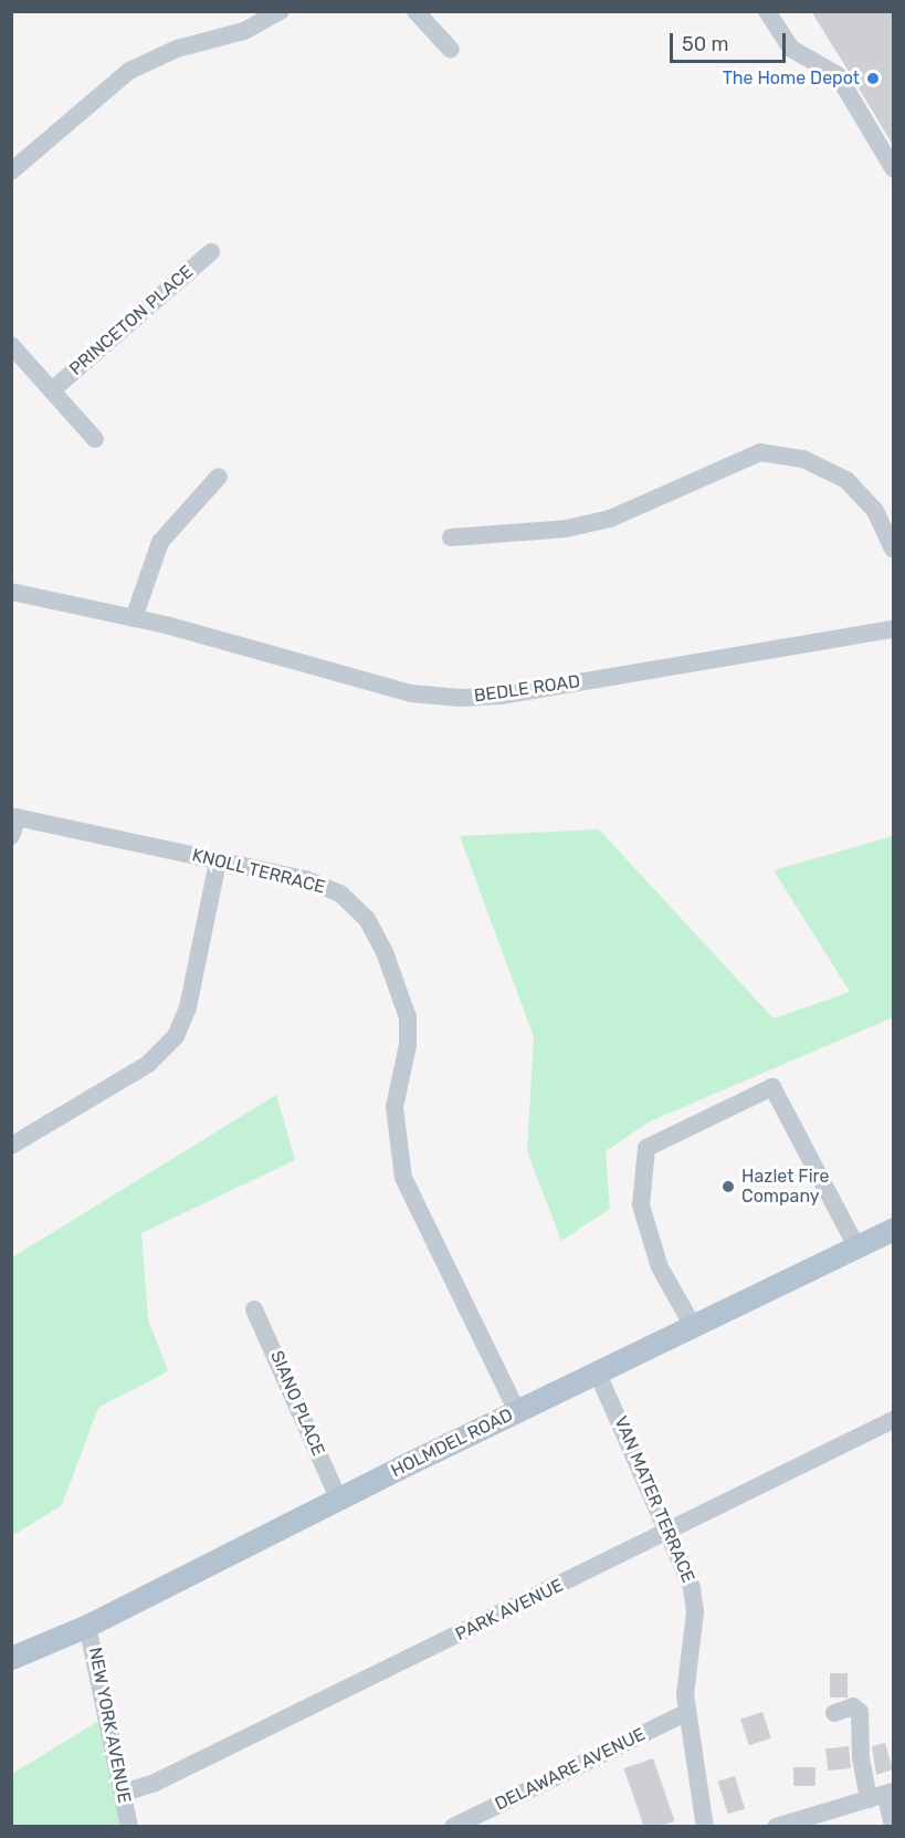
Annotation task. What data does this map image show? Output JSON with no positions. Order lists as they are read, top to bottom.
{
  "streets": {
    "main road": ["HOLMDEL ROAD"],
    "street": [
      "PRINCETON PLACE",
      "BEDLE ROAD",
      "KNOLL TERRACE",
      "SIANO PLACE",
      "VAN MATER TERRACE",
      "PARK AVENUE",
      "NEW YORK AVENUE",
      "DELAWARE AVENUE"
    ]
  },
  "crossings": [
    ["KNOLL TERRACE", "HOLMDEL ROAD"],
    ["SIANO PLACE", "HOLMDEL ROAD"],
    ["HOLMDEL ROAD", "VAN MATER TERRACE"],
    ["HOLMDEL ROAD", "NEW YORK AVENUE"],
    ["VAN MATER TERRACE", "PARK AVENUE"],
    ["VAN MATER TERRACE", "DELAWARE AVENUE"],
    ["PARK AVENUE", "NEW YORK AVENUE"]
  ],
  "places": ["The Home Depot", "Hazlet Fire Company"],
  "scale_bar": "50 m"
}
